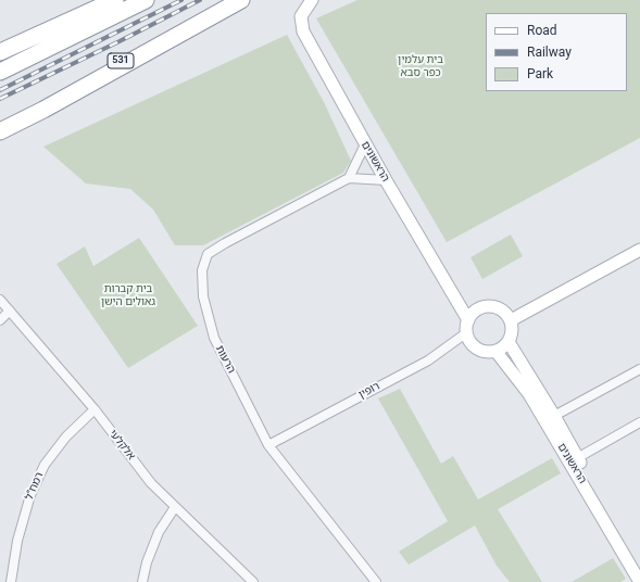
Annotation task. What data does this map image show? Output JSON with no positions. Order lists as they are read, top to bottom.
{
  "streets": {
    "highway": ["531"],
    "street": [
      "הראשונים",
      "הרעות",
      "רופין",
      "אלקלעי",
      "רמח\"ל"
    ]
  },
  "crossings": [
    ["הראשונים", "רופין"],
    ["הרעות", "רופין"],
    ["אלקלעי", "רמח\"ל"]
  ],
  "parks": ["בית עלמין כפר סבא", "בית קברות גאולים הישן"],
  "legend": ["Road", "Railway", "Park"]
}
